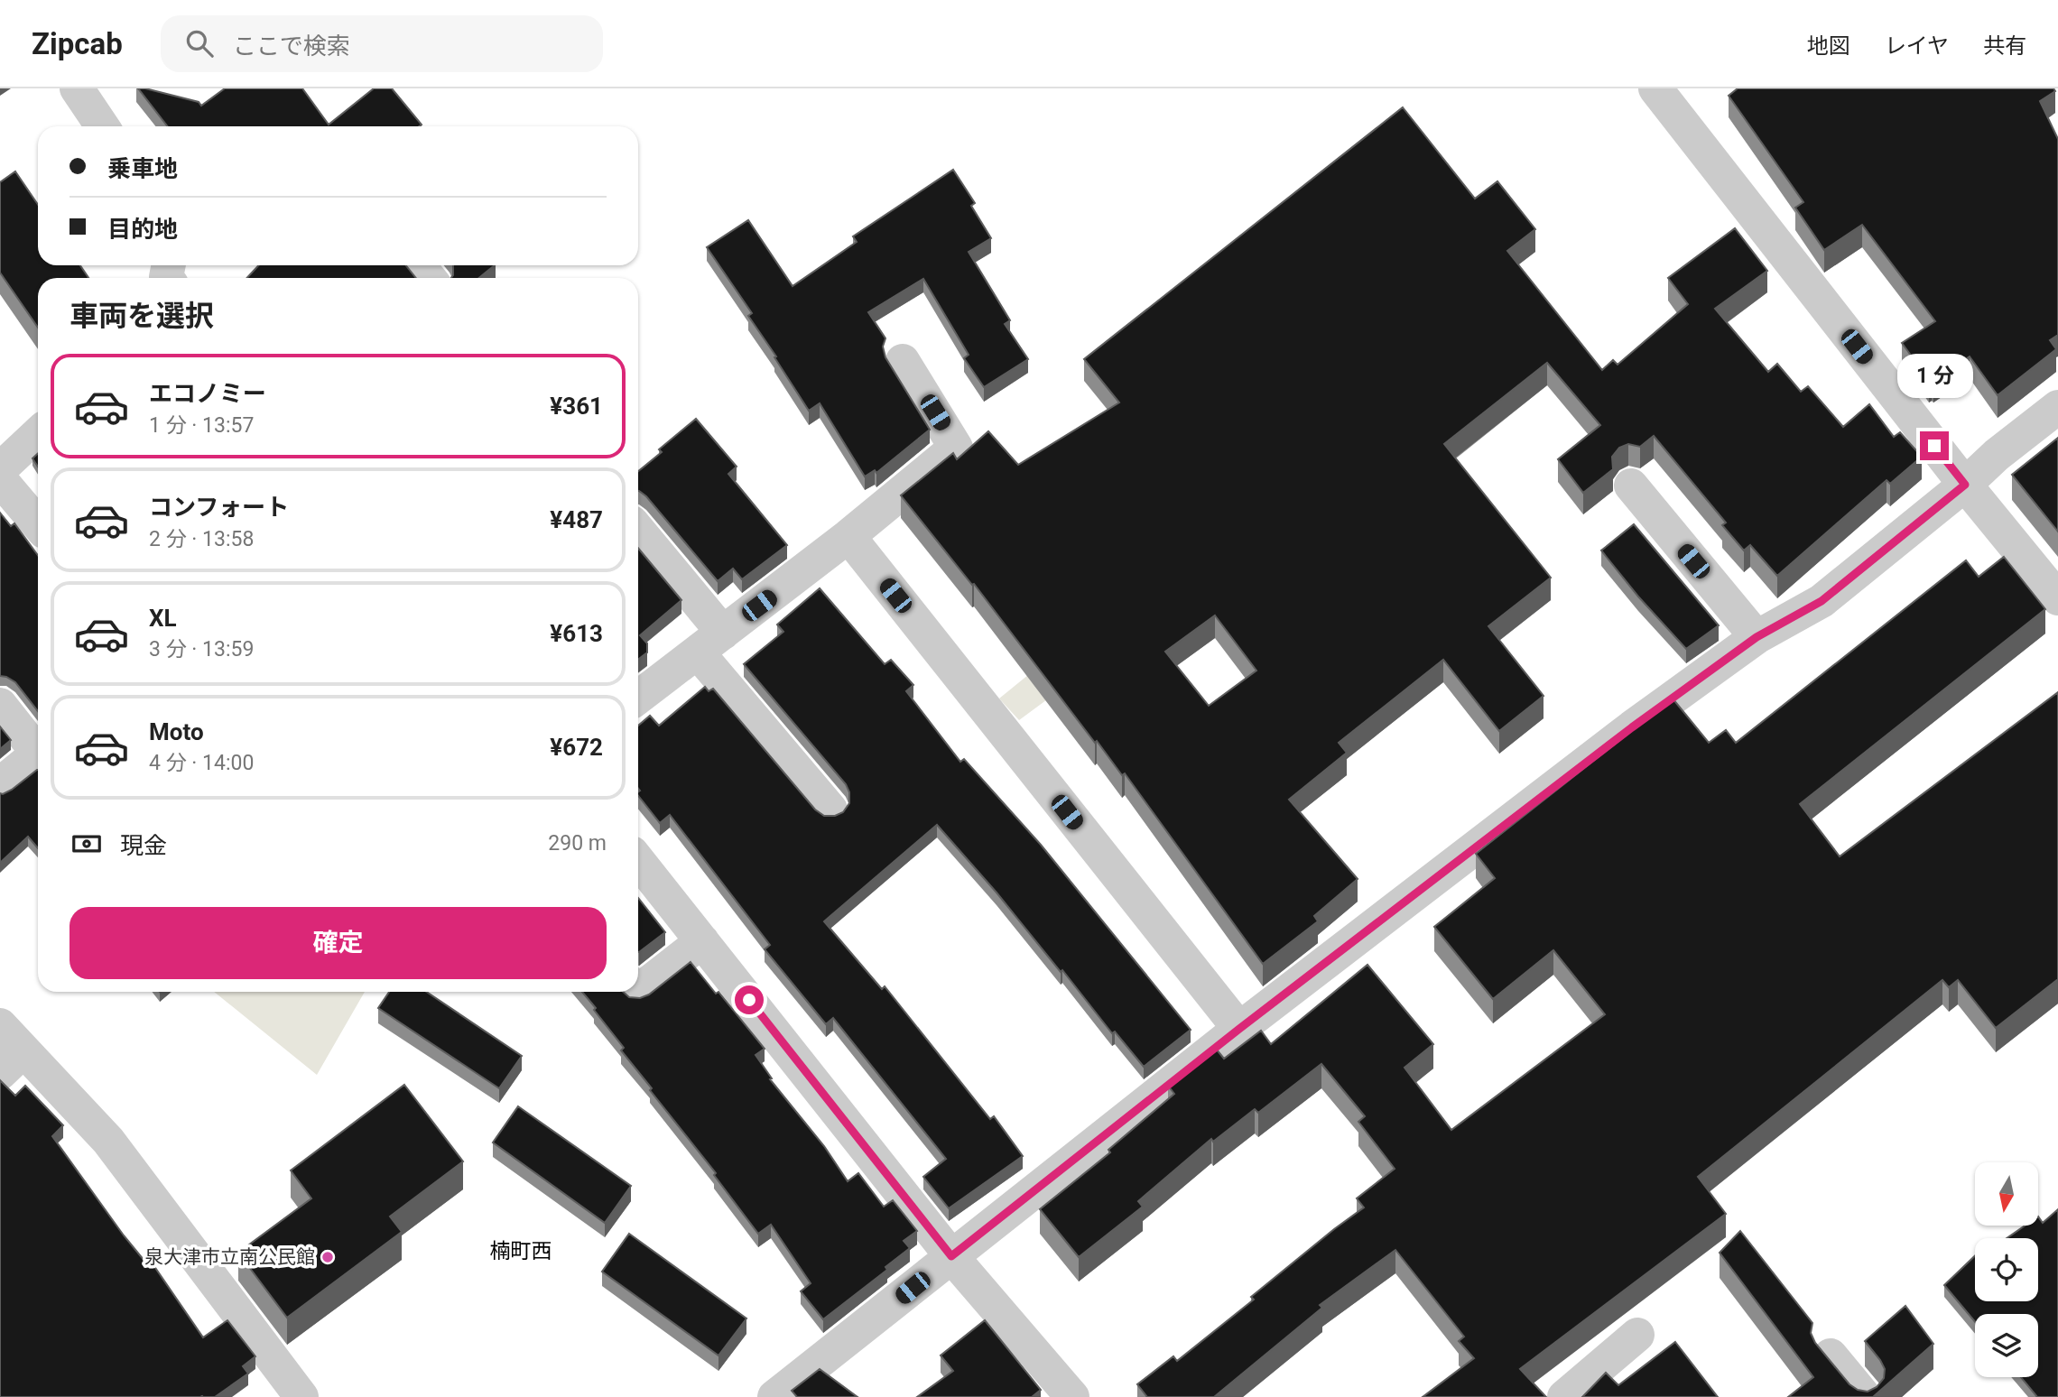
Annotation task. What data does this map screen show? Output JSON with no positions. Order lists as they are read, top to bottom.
{
  "districts": ["楠町西"],
  "places": ["泉大津市立南公民館"],
  "north": "bottom",
  "page": {
    "header": "Zipcab",
    "search": "ここで検索",
    "nav": ["地図", "レイヤ", "共有"],
    "banner": ["乗車地", "目的地"],
    "heading": "車両を選択",
    "bubble": "1 分",
    "list": [
      {
        "name": "エコノミー",
        "note": "1 分 · 13:57",
        "value": "¥361"
      },
      {
        "name": "コンフォート",
        "note": "2 分 · 13:58",
        "value": "¥487"
      },
      {
        "name": "XL",
        "note": "3 分 · 13:59",
        "value": "¥613"
      },
      {
        "name": "Moto",
        "note": "4 分 · 14:00",
        "value": "¥672"
      }
    ],
    "pay": ["現金", "290 m"],
    "buttons": "確定"
  }
}
